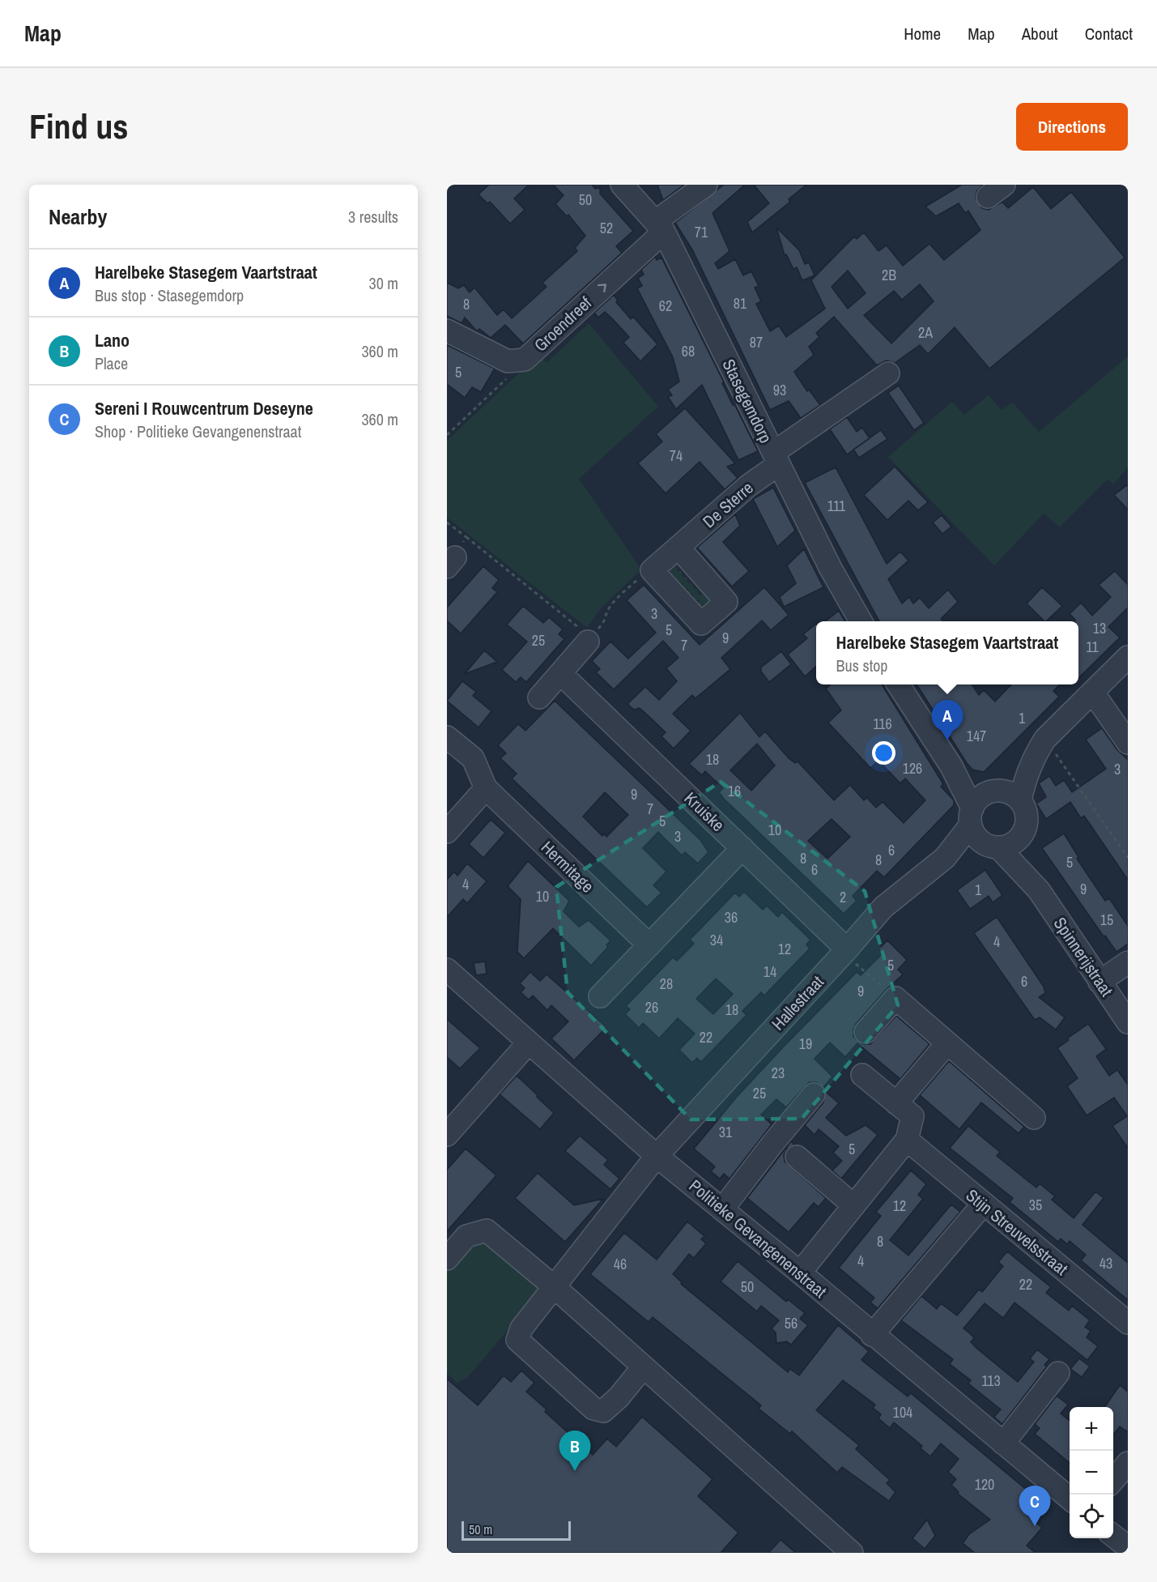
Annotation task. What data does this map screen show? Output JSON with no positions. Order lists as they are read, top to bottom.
{
  "streets": {
    "street": [
      "Groendreef",
      "Stasegemdorp",
      "De Sterre",
      "Kruiske",
      "Hermitage",
      "Spinnerijstraat",
      "Hallestraat",
      "Stijn Streuvelsstraat",
      "Politieke Gevangenenstraat"
    ]
  },
  "crossings": [
    ["Groendreef", "Stasegemdorp"],
    ["Stasegemdorp", "De Sterre"],
    ["Kruiske", "Hallestraat"],
    ["Spinnerijstraat", "Hallestraat"],
    ["Hallestraat", "Politieke Gevangenenstraat"]
  ],
  "one_way": ["Groendreef"],
  "house_numbers": [
    "50",
    "52",
    "71",
    "2B",
    "81",
    "8",
    "62",
    "2A",
    "87",
    "68",
    "5",
    "93",
    "74",
    "111",
    "3",
    "13",
    "5",
    "9",
    "25",
    "7",
    "11",
    "1",
    "116",
    "147",
    "18",
    "126",
    "3",
    "16",
    "9",
    "7",
    "5",
    "10",
    "3",
    "6",
    "8",
    "8",
    "5",
    "6",
    "4",
    "9",
    "1",
    "10",
    "2",
    "36",
    "15",
    "34",
    "4",
    "12",
    "5",
    "14",
    "6",
    "28",
    "9",
    "26",
    "18",
    "22",
    "19",
    "23",
    "25",
    "31",
    "5",
    "35",
    "12",
    "8",
    "4",
    "43",
    "46",
    "22",
    "50",
    "56",
    "113",
    "104",
    "120"
  ],
  "scale_bar": "50 m",
  "page": {
    "header": "Map",
    "nav": [
      "Home",
      "Map",
      "About",
      "Contact"
    ],
    "buttons": "Directions",
    "title": "Find us",
    "heading": ["Nearby", "3 results"],
    "list": [
      {
        "mark": "A",
        "name": "Harelbeke Stasegem Vaartstraat",
        "note": "Bus stop · Stasegemdorp",
        "value": "30 m"
      },
      {
        "mark": "B",
        "name": "Lano",
        "note": "Place",
        "value": "360 m"
      },
      {
        "mark": "C",
        "name": "Sereni I Rouwcentrum Deseyne",
        "note": "Shop · Politieke Gevangenenstraat",
        "value": "360 m"
      }
    ],
    "popup": ["Harelbeke Stasegem Vaartstraat", "Bus stop"],
    "pins": ["A", "B", "C"],
    "map_buttons": ["+", "−"],
    "scale": "50 m"
  }
}
